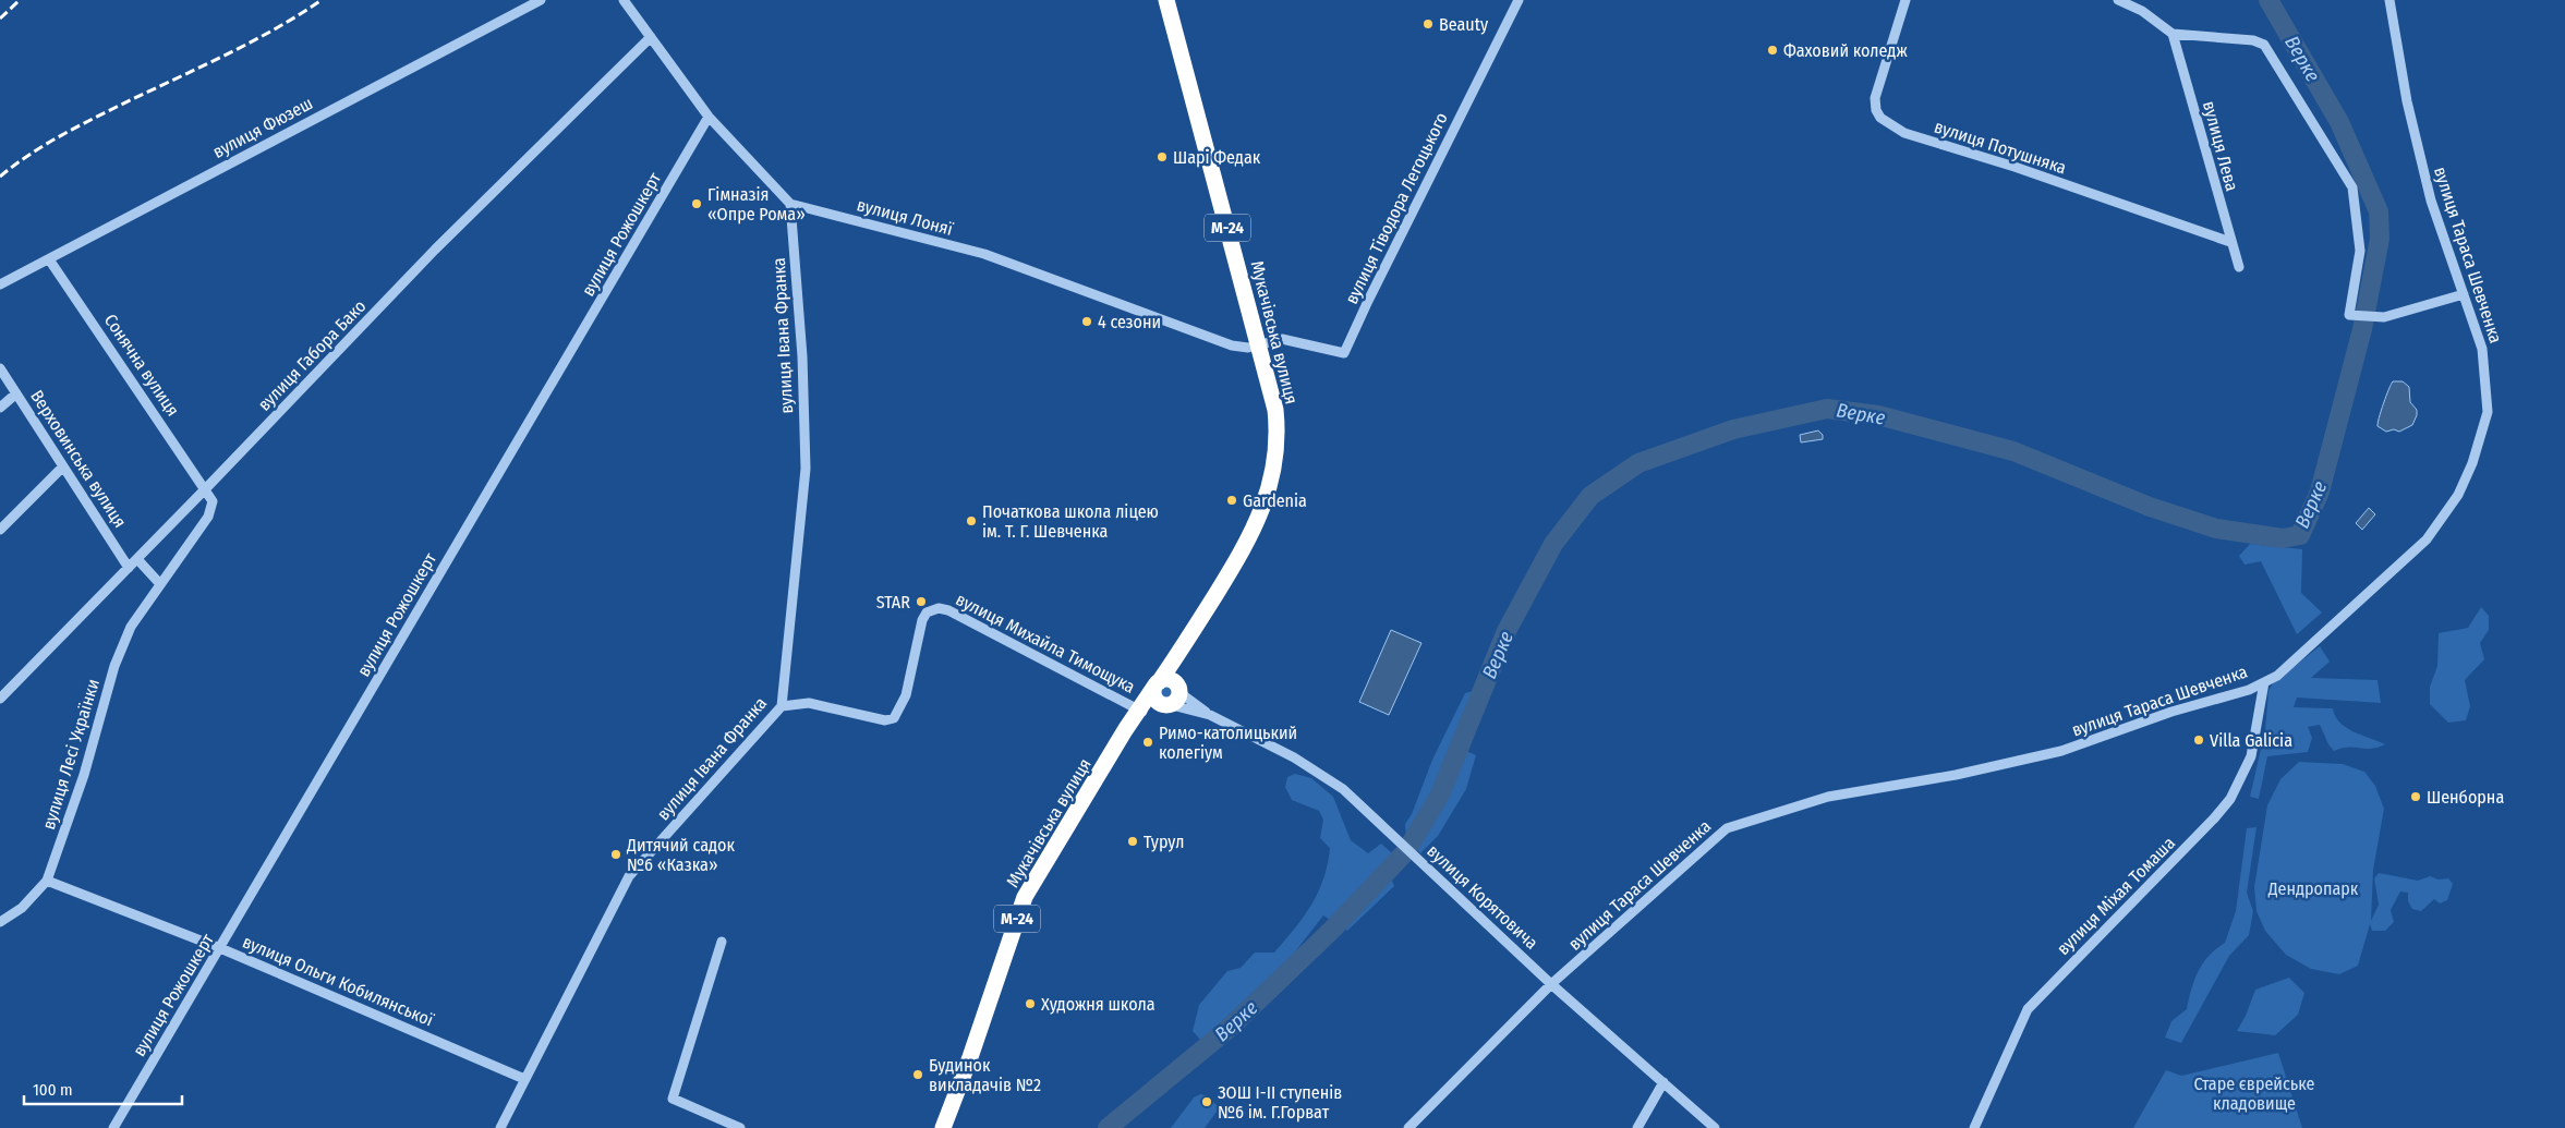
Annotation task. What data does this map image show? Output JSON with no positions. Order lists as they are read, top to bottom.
{
  "streets": {
    "highway": ["М-24", "Мукачівська вулиця"],
    "street": [
      "вулиця Фюзеш",
      "вулиця Лева",
      "вулиця Потушняка",
      "вулиця Тіводора Легоцького",
      "вулиця Лоняї",
      "вулиця Рожошкерт",
      "вулиця Тараса Шевченка",
      "вулиця Івана Франка",
      "вулиця Габора Бако",
      "Сонячна вулиця",
      "Верховинська вулиця",
      "вулиця Михайла Тимощука",
      "вулиця Лесі Українки",
      "вулиця Міхая Томаша",
      "вулиця Корятовича",
      "вулиця Ольги Кобилянської"
    ]
  },
  "crossings": [
    ["вулиця Фюзеш", "Сонячна вулиця"],
    ["вулиця Лева", "вулиця Потушняка"],
    ["вулиця Тіводора Легоцького", "вулиця Лоняї"],
    ["вулиця Тіводора Легоцького", "Мукачівська вулиця"],
    ["вулиця Лоняї", "Мукачівська вулиця"],
    ["вулиця Лоняї", "вулиця Івана Франка"],
    ["вулиця Рожошкерт", "вулиця Ольги Кобилянської"],
    ["вулиця Тараса Шевченка", "вулиця Міхая Томаша"],
    ["вулиця Тараса Шевченка", "вулиця Корятовича"],
    ["Мукачівська вулиця", "вулиця Михайла Тимощука"],
    ["Мукачівська вулиця", "вулиця Корятовича"],
    ["вулиця Івана Франка", "вулиця Михайла Тимощука"],
    ["вулиця Івана Франка", "вулиця Ольги Кобилянської"],
    ["вулиця Габора Бако", "Сонячна вулиця"],
    ["вулиця Габора Бако", "Верховинська вулиця"],
    ["вулиця Габора Бако", "вулиця Лесі Українки"],
    ["Сонячна вулиця", "вулиця Лесі Українки"],
    ["вулиця Лесі Українки", "вулиця Ольги Кобилянської"]
  ],
  "water": ["Верке"],
  "parks": ["Дендропарк", "Старе єврейське кладовище"],
  "places": [
    "Beauty",
    "Фаховий коледж",
    "Шарі Федак",
    "Гімназія «Опре Рома»",
    "4 сезони",
    "Gardenia",
    "Початкова школа ліцею ім. Т. Г. Шевченка",
    "STAR",
    "Villa Galicia",
    "Римо-католицький колегіум",
    "Шенборна",
    "Турул",
    "Дитячий садок №6 «Казка»",
    "Художня школа",
    "Будинок викладачів №2",
    "ЗОШ І-ІІ ступенів №6 ім. Г.Горват"
  ],
  "scale_bar": "100 m"
}
